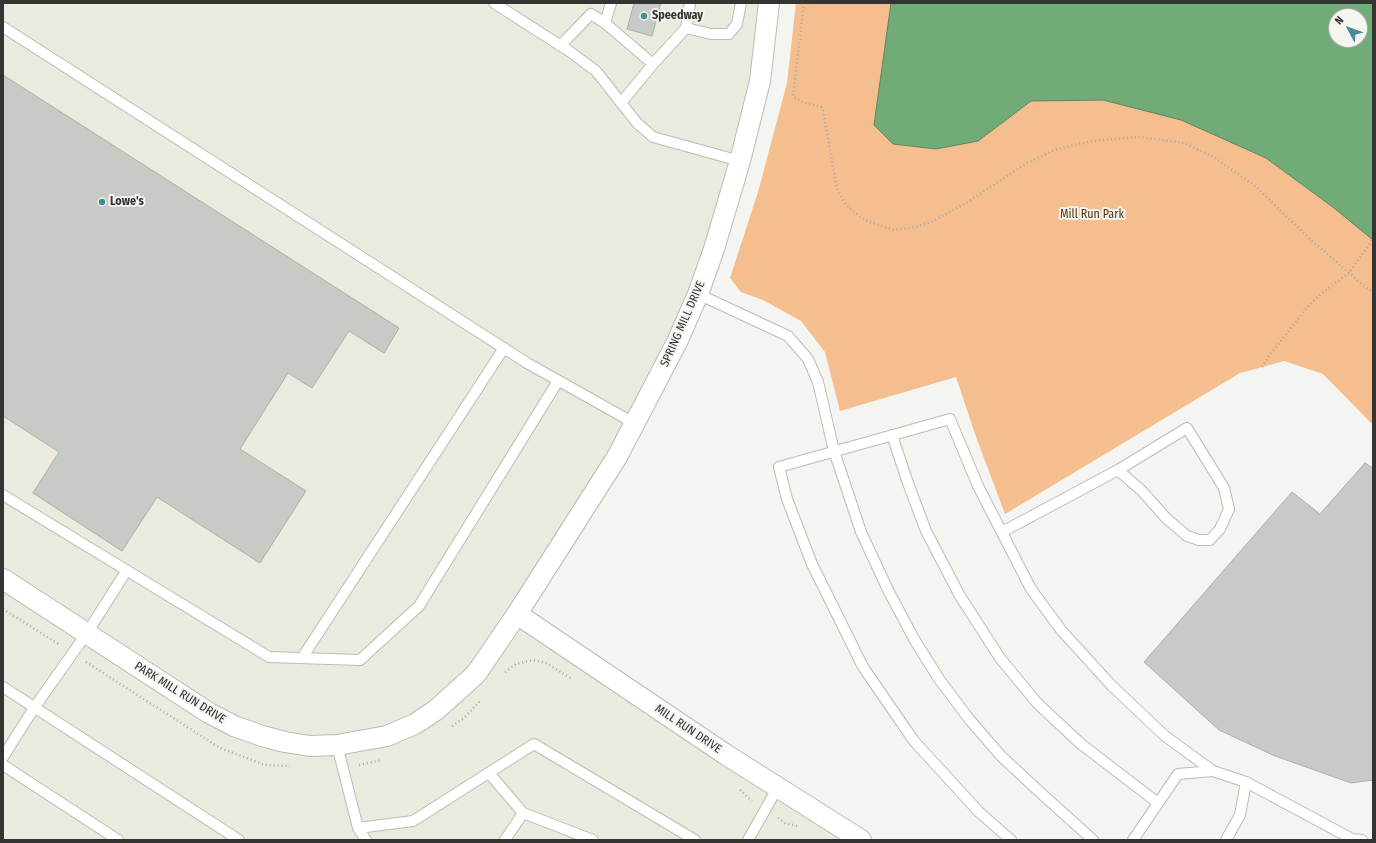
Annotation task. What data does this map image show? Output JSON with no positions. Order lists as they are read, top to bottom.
{
  "streets": {
    "street": ["SPRING MILL DRIVE", "PARK MILL RUN DRIVE", "MILL RUN DRIVE"]
  },
  "crossings": [
    ["SPRING MILL DRIVE", "PARK MILL RUN DRIVE"],
    ["SPRING MILL DRIVE", "MILL RUN DRIVE"],
    ["PARK MILL RUN DRIVE", "MILL RUN DRIVE"]
  ],
  "parks": ["Mill Run Park"],
  "places": ["Speedway", "Lowe's"],
  "north": "top left"
}
